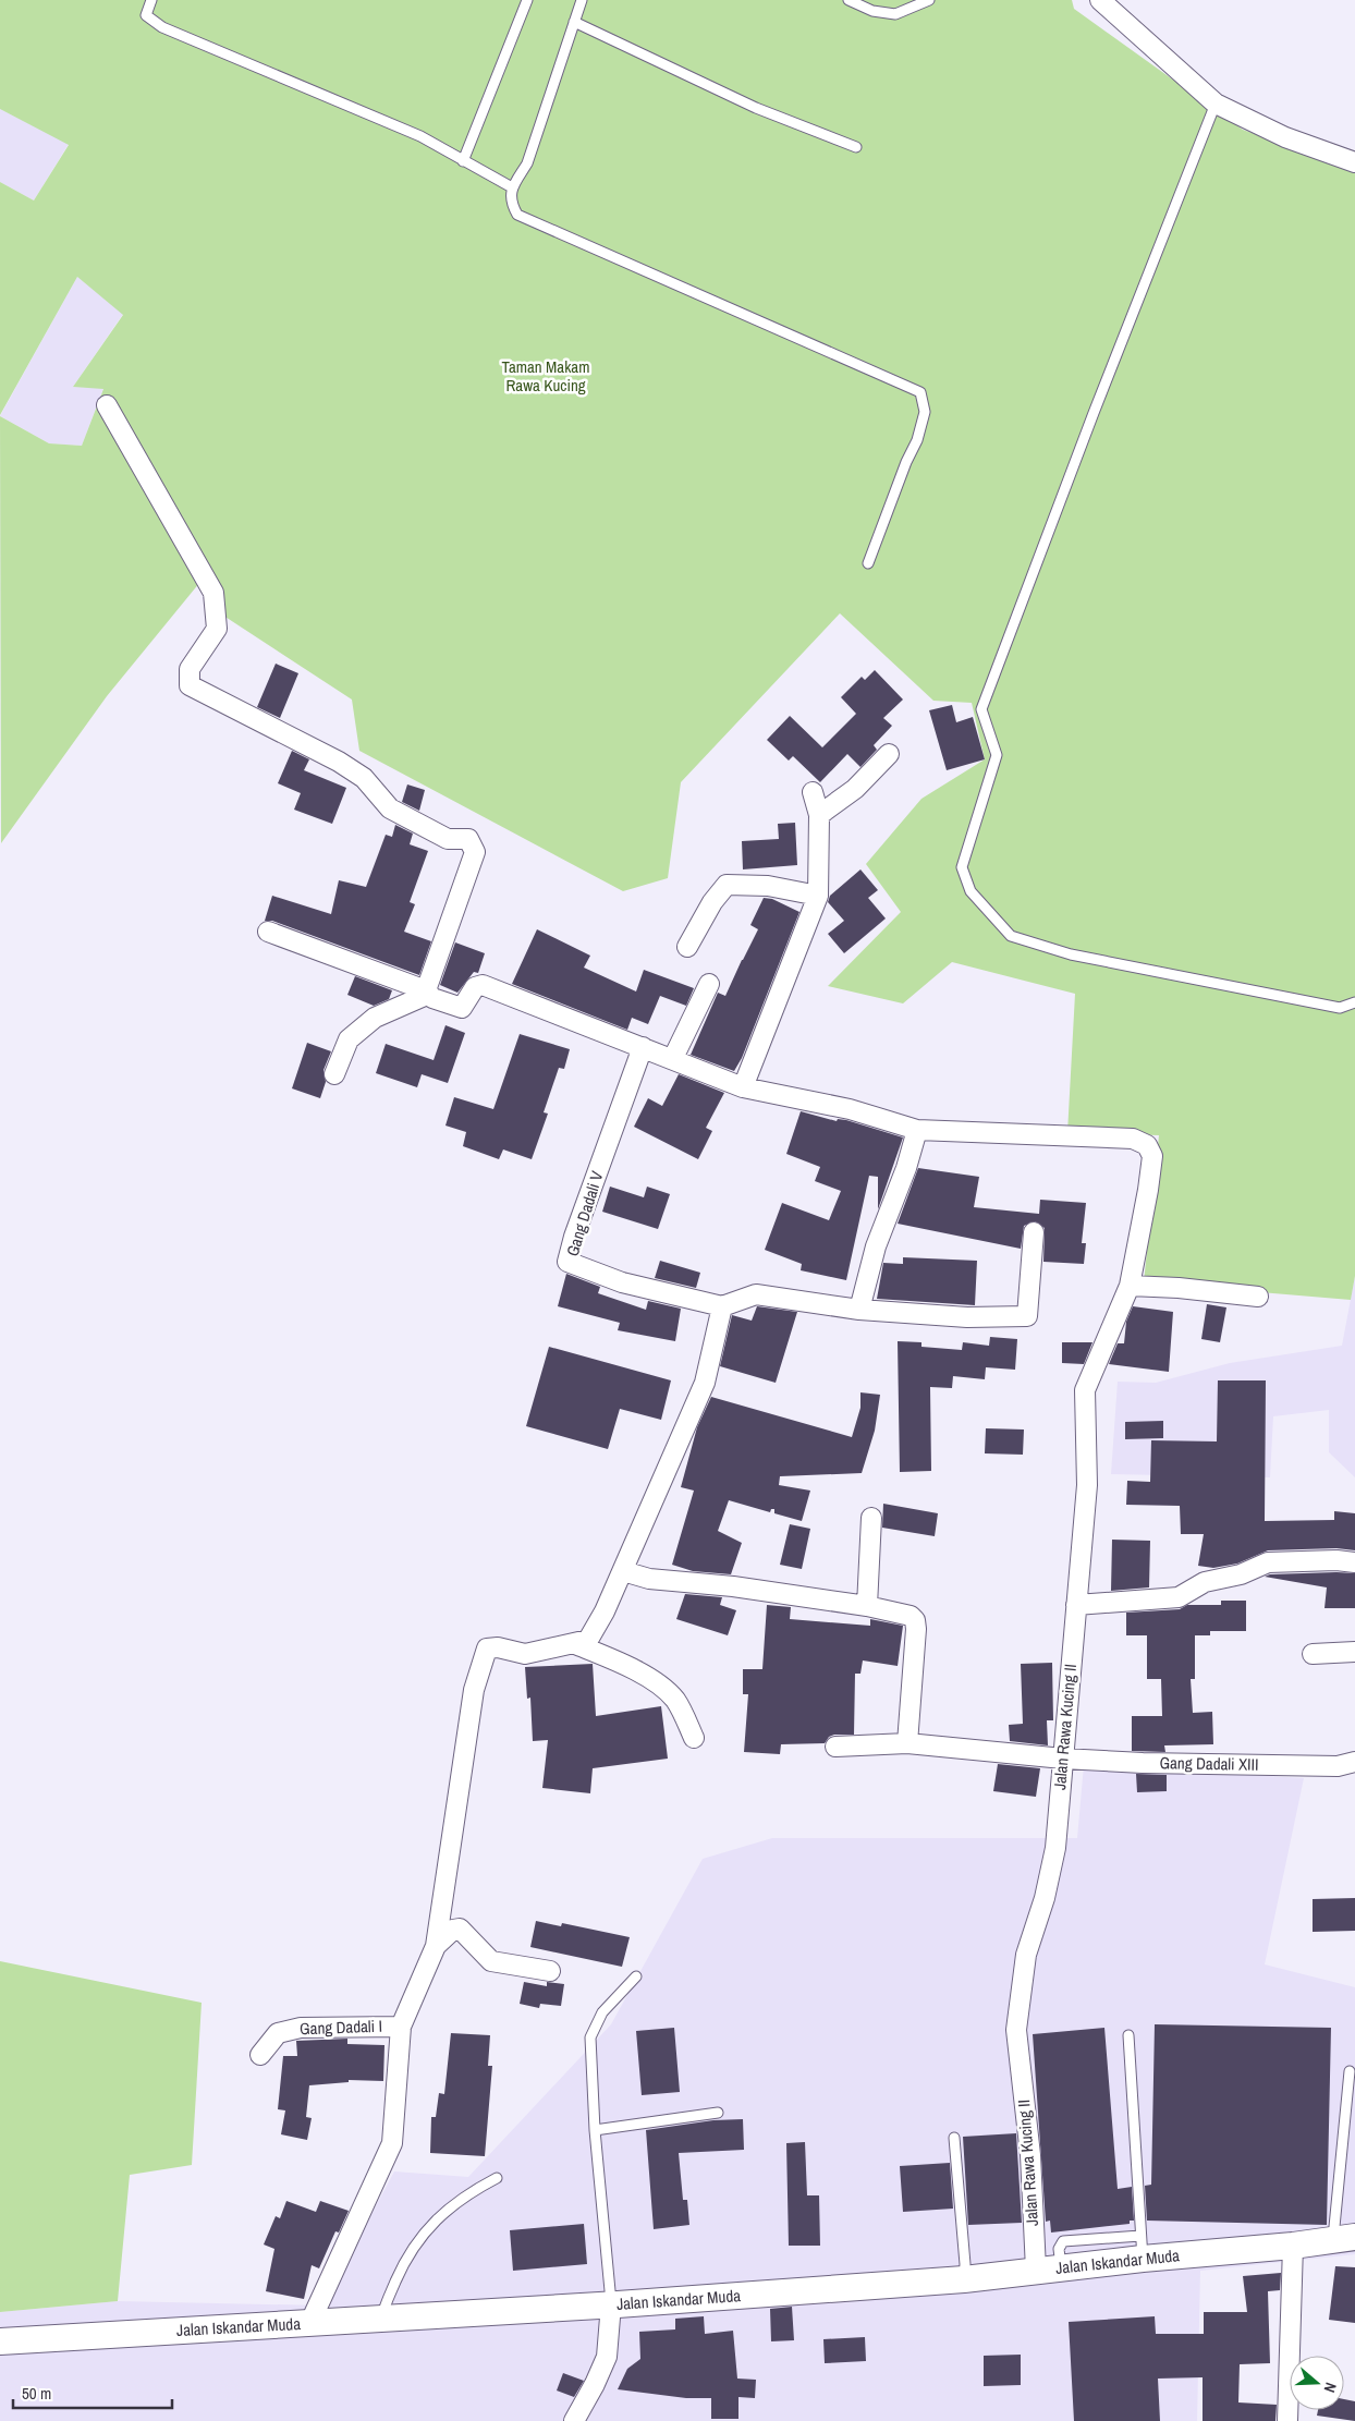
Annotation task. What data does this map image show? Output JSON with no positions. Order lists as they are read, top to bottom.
{
  "streets": {
    "street": [
      "Gang Dadali V",
      "Jalan Rawa Kucing II",
      "Gang Dadali XIII",
      "Gang Dadali I",
      "Jalan Iskandar Muda"
    ]
  },
  "crossings": [
    ["Gang Dadali V", "Jalan Rawa Kucing II"],
    ["Jalan Rawa Kucing II", "Gang Dadali XIII"],
    ["Jalan Rawa Kucing II", "Jalan Iskandar Muda"]
  ],
  "parks": ["Taman Makam Rawa Kucing"],
  "scale_bar": "50 m",
  "north": "right"
}
